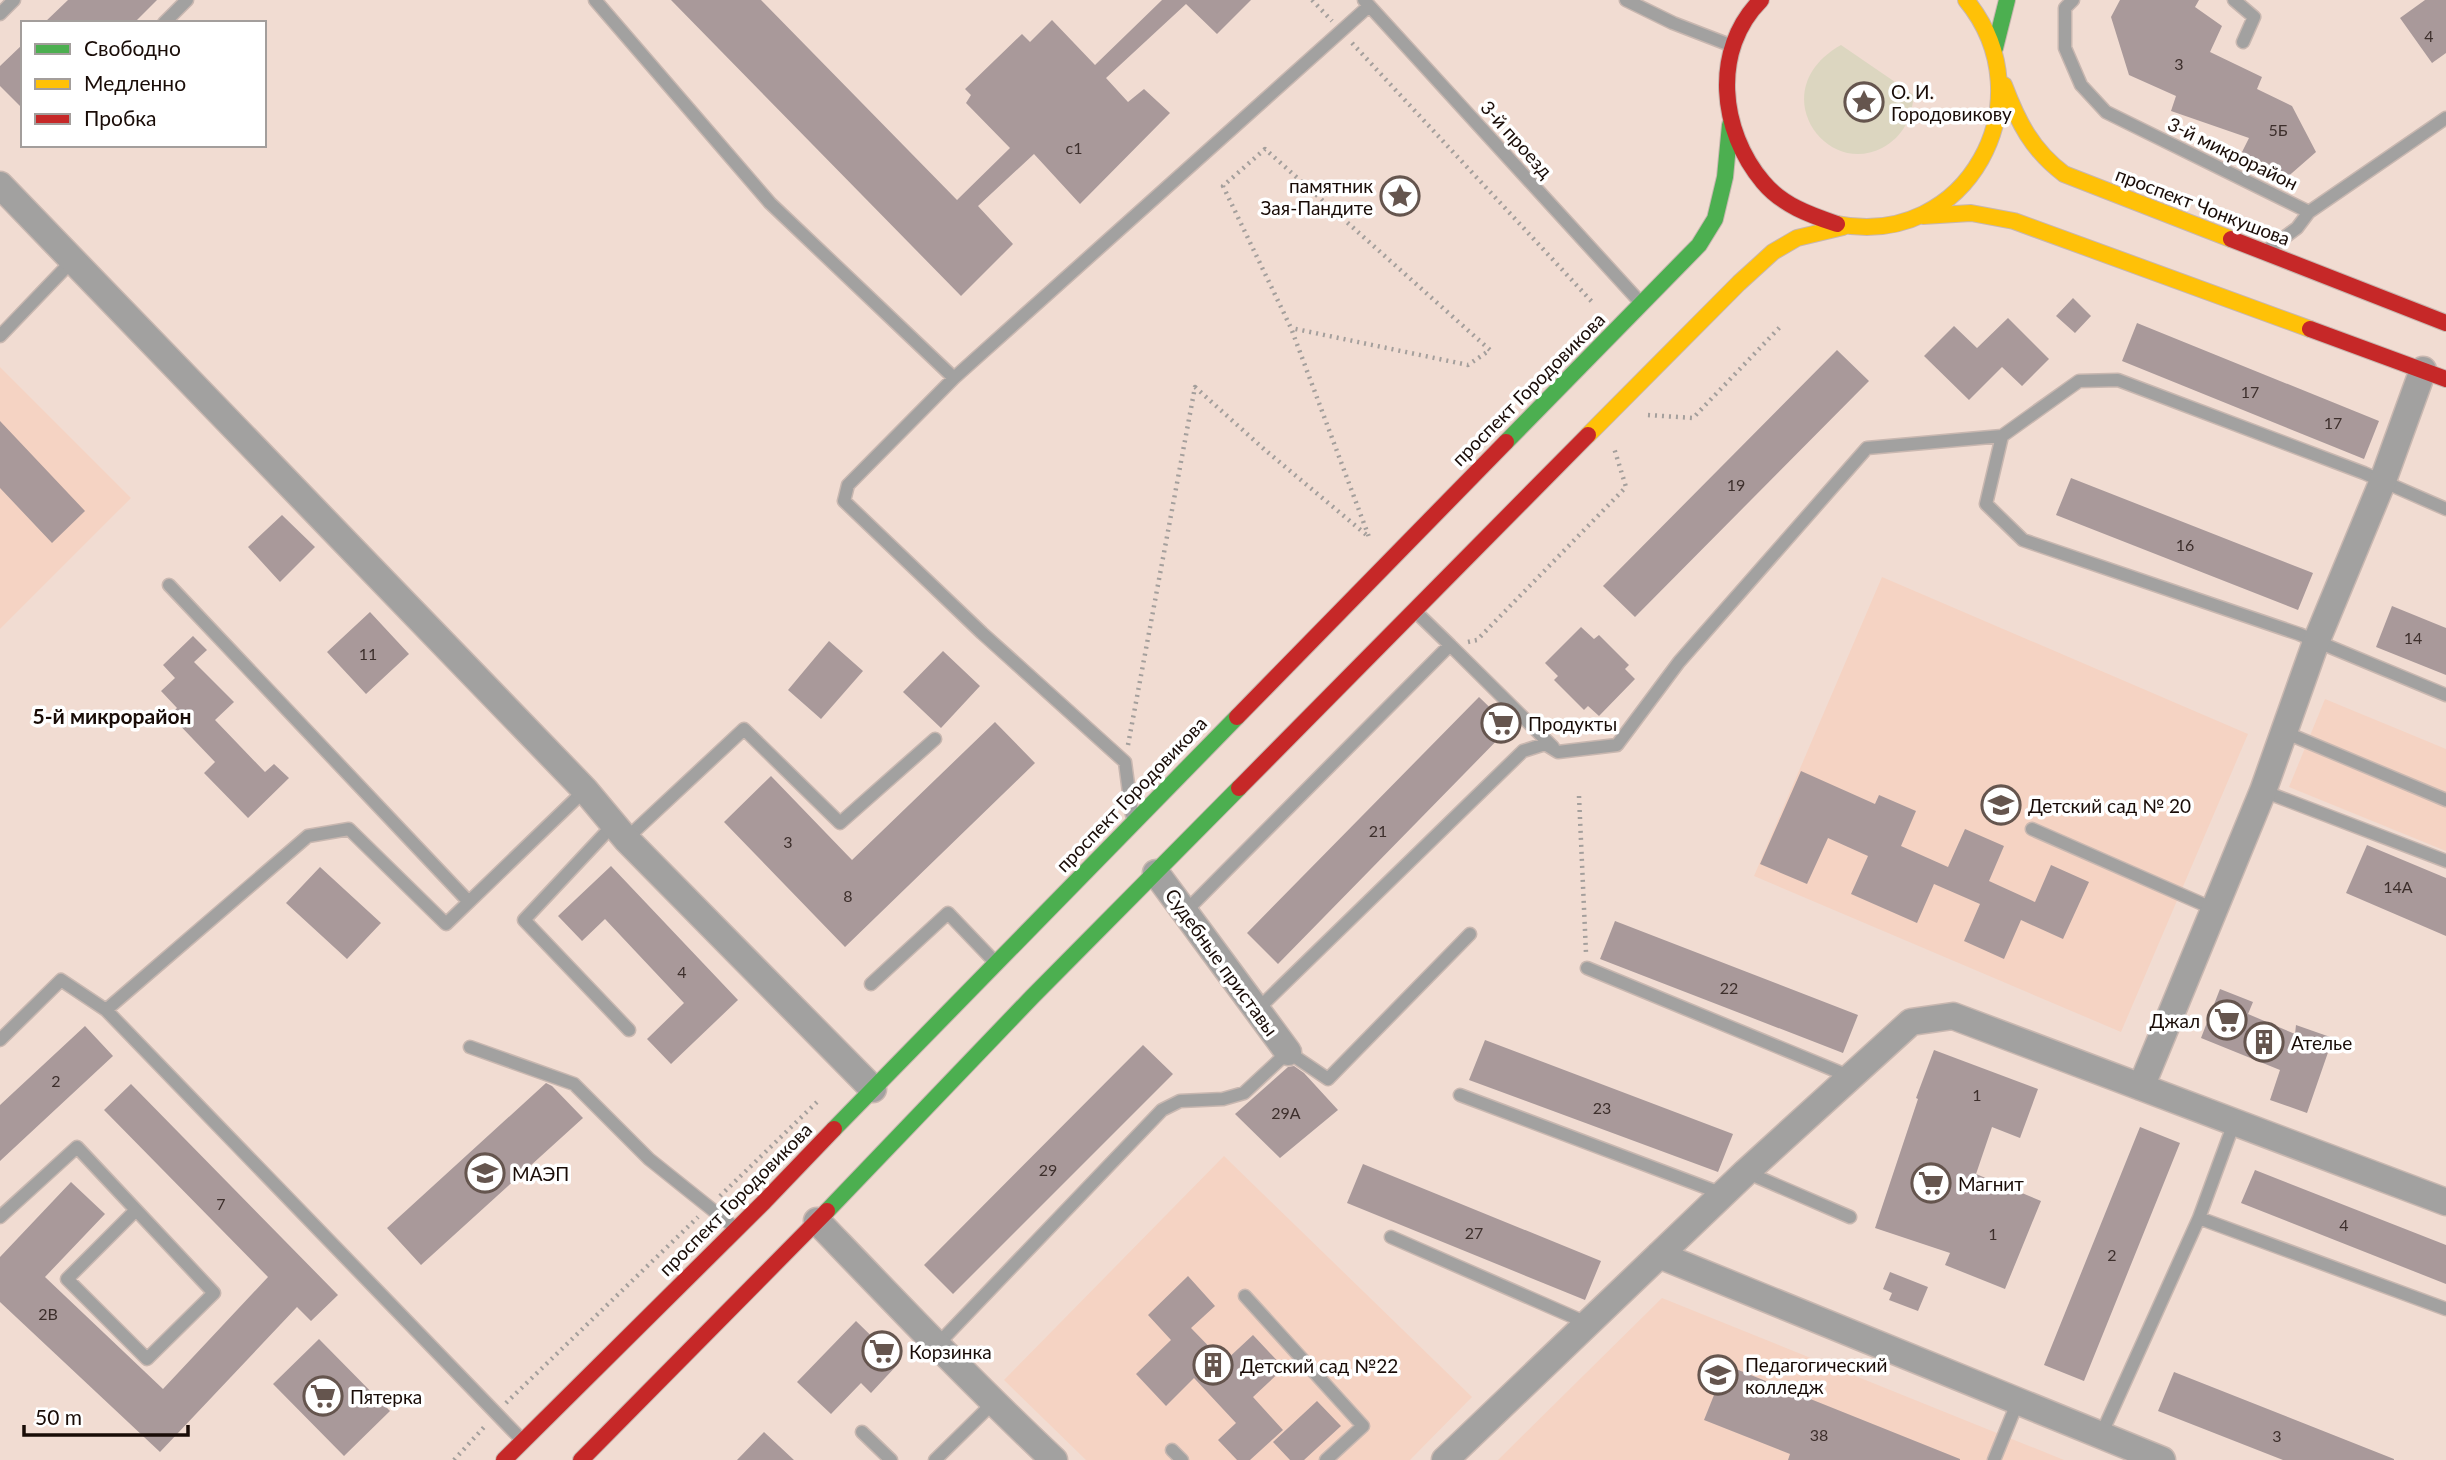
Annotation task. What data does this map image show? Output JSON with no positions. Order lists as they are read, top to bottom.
{
  "streets": {
    "street": ["проспект Чонкушова", "проспект Городовикова", "Судебные приставы"],
    "lane": ["3-й проезд", "3-й микрорайон"]
  },
  "crossings": [
    ["3-й проезд", "проспект Городовикова"]
  ],
  "districts": ["5-й микрорайон"],
  "places": {
    "place": ["О. И. Городовикову", "памятник Зая-Пандите"],
    "supermarket": [
      "Продукты",
      "Джал",
      "Магнит",
      "Корзинка",
      "Пятерка"
    ],
    "school or university": ["Детский сад № 20", "МАЭП", "Педагогический колледж"],
    "building": ["Ателье", "Детский сад №22"]
  },
  "house_numbers": [
    "4",
    "3",
    "5Б",
    "с1",
    "17",
    "17",
    "19",
    "16",
    "14",
    "11",
    "21",
    "3",
    "14А",
    "8",
    "4",
    "22",
    "2",
    "1",
    "23",
    "29А",
    "29",
    "7",
    "4",
    "27",
    "1",
    "2",
    "2В",
    "38",
    "3"
  ],
  "legend": ["Свободно", "Медленно", "Пробка"],
  "scale_bar": "50 m"
}
